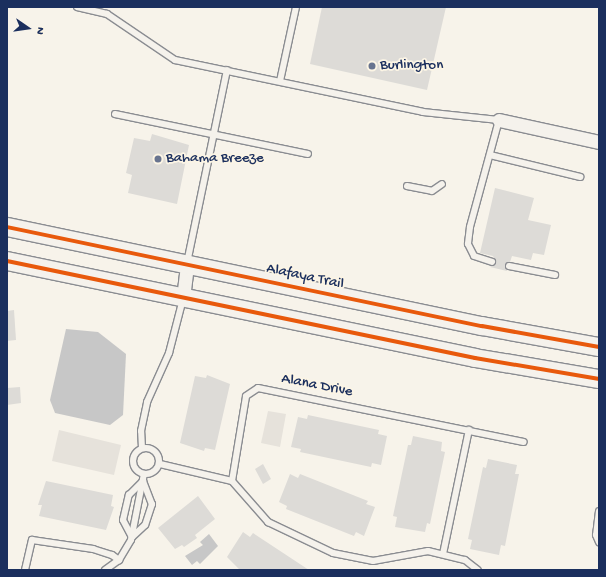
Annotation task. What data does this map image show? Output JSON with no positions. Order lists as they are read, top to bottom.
{
  "streets": {
    "main road": ["Alafaya Trail"],
    "lane": ["Alana Drive"]
  },
  "places": ["Burlington", "Bahama Breeze"],
  "north": "right"
}
